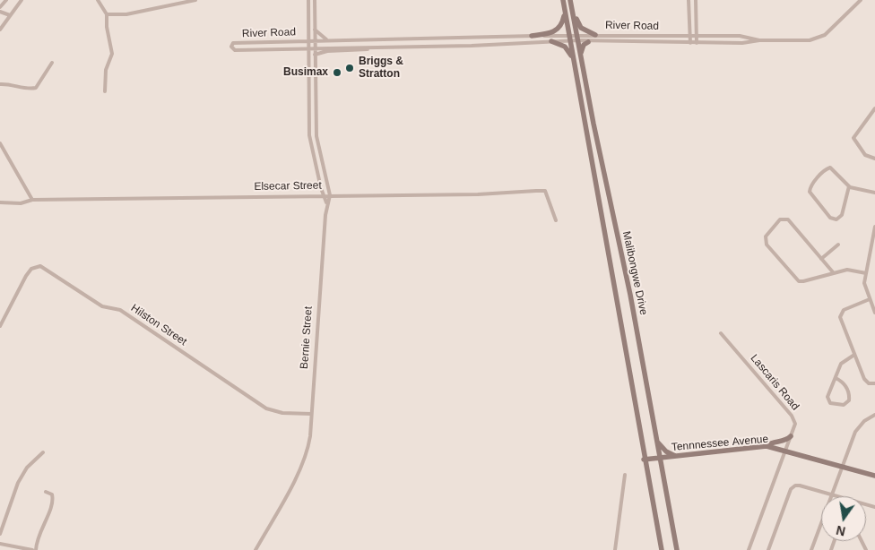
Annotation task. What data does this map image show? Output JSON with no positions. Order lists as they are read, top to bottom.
{
  "streets": {
    "main road": ["Malibongwe Drive", "Tennnessee Avenue"],
    "street": [
      "River Road",
      "Elsecar Street",
      "Hilston Street",
      "Bernie Street",
      "Lascaris Road"
    ]
  },
  "crossings": [
    ["River Road", "Malibongwe Drive"],
    ["Elsecar Street", "Bernie Street"],
    ["Malibongwe Drive", "Tennnessee Avenue"],
    ["Hilston Street", "Bernie Street"],
    ["Lascaris Road", "Tennnessee Avenue"]
  ],
  "places": ["Briggs & Stratton", "Busimax"],
  "north": "bottom"
}
